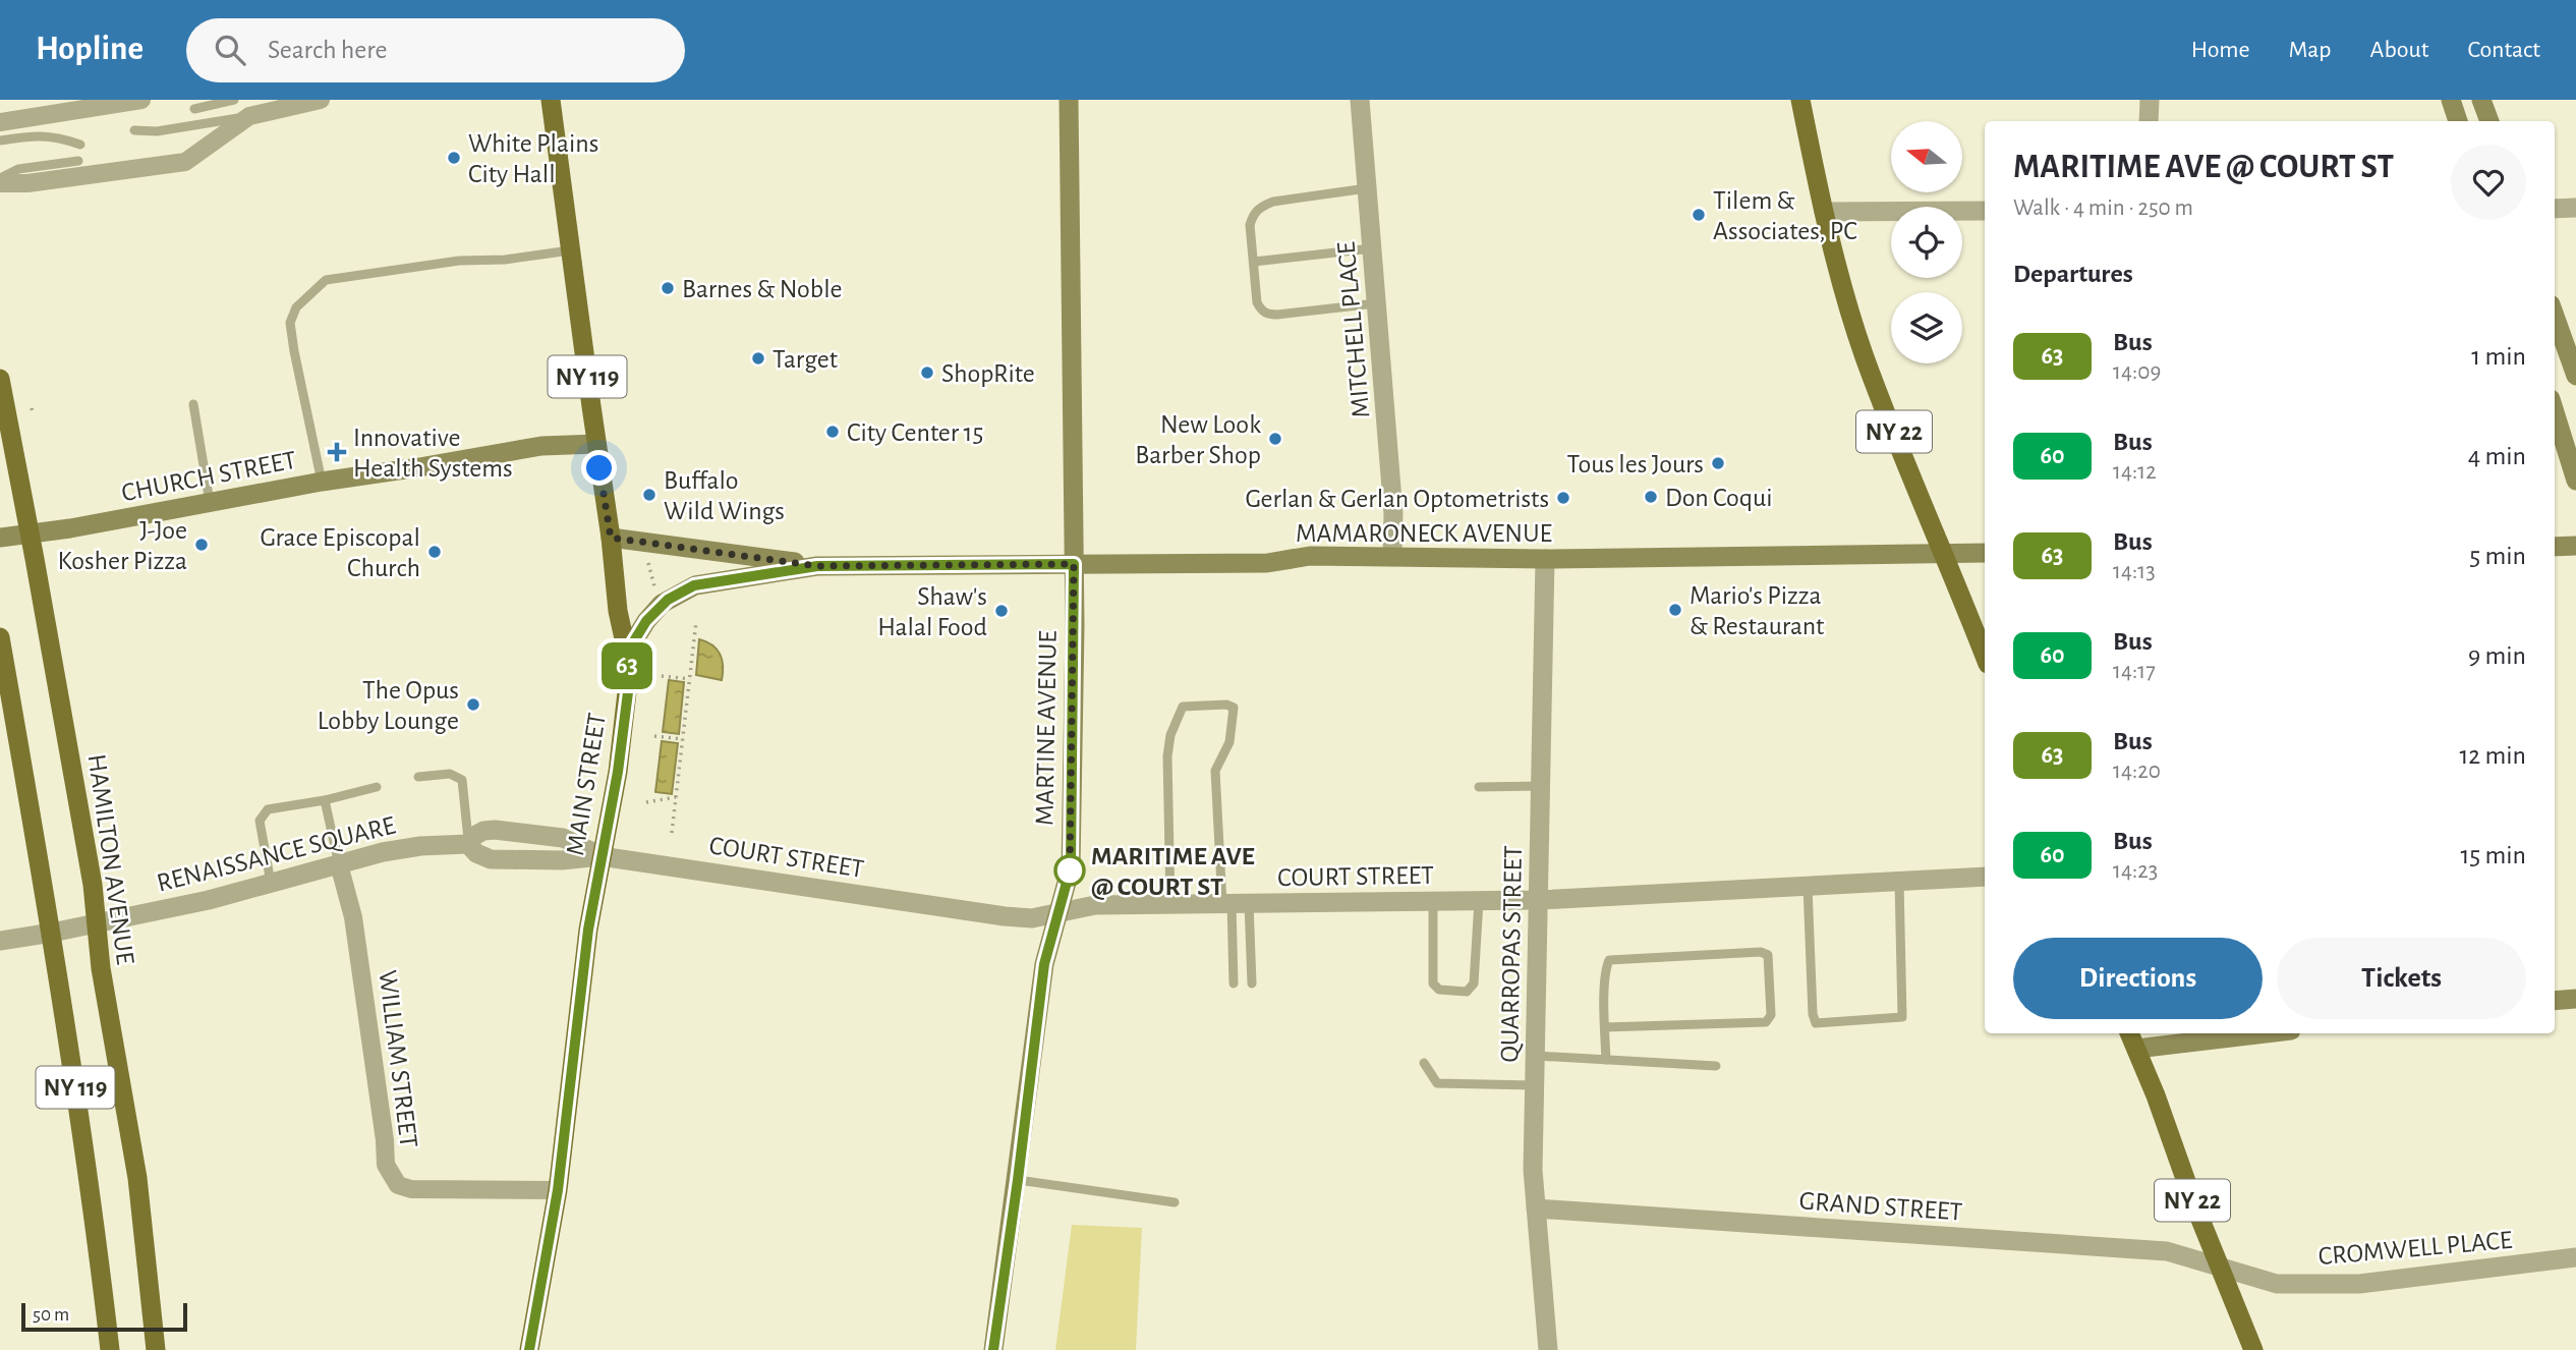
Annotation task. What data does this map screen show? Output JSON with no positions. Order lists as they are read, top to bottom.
{
  "streets": {
    "main road": [
      "NY 119",
      "NY 22",
      "CHURCH STREET",
      "MAMARONECK AVENUE",
      "MARTINE AVENUE",
      "MAIN STREET",
      "HAMILTON AVENUE"
    ],
    "street": [
      "MITCHELL PLACE",
      "RENAISSANCE SQUARE",
      "COURT STREET",
      "QUARROPAS STREET",
      "WILLIAM STREET",
      "GRAND STREET",
      "CROMWELL PLACE"
    ]
  },
  "crossings": [
    ["MITCHELL PLACE", "MAMARONECK AVENUE"],
    ["NY 119", "RENAISSANCE SQUARE"],
    ["NY 22", "MAMARONECK AVENUE"],
    ["NY 22", "GRAND STREET"],
    ["NY 22", "CROMWELL PLACE"],
    ["CHURCH STREET", "MAIN STREET"],
    ["CHURCH STREET", "HAMILTON AVENUE"],
    ["MAMARONECK AVENUE", "MARTINE AVENUE"],
    ["MAMARONECK AVENUE", "MAIN STREET"],
    ["MAMARONECK AVENUE", "QUARROPAS STREET"],
    ["MARTINE AVENUE", "COURT STREET"],
    ["MAIN STREET", "RENAISSANCE SQUARE"],
    ["MAIN STREET", "COURT STREET"],
    ["MAIN STREET", "WILLIAM STREET"],
    ["RENAISSANCE SQUARE", "COURT STREET"],
    ["RENAISSANCE SQUARE", "HAMILTON AVENUE"],
    ["RENAISSANCE SQUARE", "WILLIAM STREET"],
    ["COURT STREET", "QUARROPAS STREET"],
    ["QUARROPAS STREET", "GRAND STREET"],
    ["GRAND STREET", "CROMWELL PLACE"]
  ],
  "places": {
    "other": [
      "White Plains City Hall",
      "Tilem & Associates, PC",
      "Barnes & Noble",
      "Target",
      "ShopRite",
      "City Center 15",
      "New Look Barber Shop",
      "Tous les Jours",
      "Buffalo Wild Wings",
      "Don Coqui",
      "Gerlan & Gerlan Optometrists",
      "J-Joe Kosher Pizza",
      "Grace Episcopal Church",
      "Mario's Pizza & Restaurant",
      "Shaw's Halal Food",
      "The Opus Lobby Lounge",
      "MARITIME AVE @ COURT ST"
    ],
    "health": ["Innovative Health Systems"]
  },
  "lines": ["bus line 63"],
  "scale_bar": "50 m",
  "north": "left",
  "page": {
    "header": "Hopline",
    "search": "Search here",
    "nav": [
      "Home",
      "Map",
      "About",
      "Contact"
    ],
    "on_map": "63",
    "heading": [
      ["MARITIME AVE @ COURT ST", "Walk · 4 min · 250 m"],
      "Departures"
    ],
    "list": [
      {
        "mark": "63",
        "name": "Bus",
        "note": "14:09",
        "value": "1 min"
      },
      {
        "mark": "60",
        "name": "Bus",
        "note": "14:12",
        "value": "4 min"
      },
      {
        "mark": "63",
        "name": "Bus",
        "note": "14:13",
        "value": "5 min"
      },
      {
        "mark": "60",
        "name": "Bus",
        "note": "14:17",
        "value": "9 min"
      },
      {
        "mark": "63",
        "name": "Bus",
        "note": "14:20",
        "value": "12 min"
      },
      {
        "mark": "60",
        "name": "Bus",
        "note": "14:23",
        "value": "15 min"
      }
    ],
    "buttons": ["Directions", "Tickets"],
    "scale": "50 m"
  }
}
